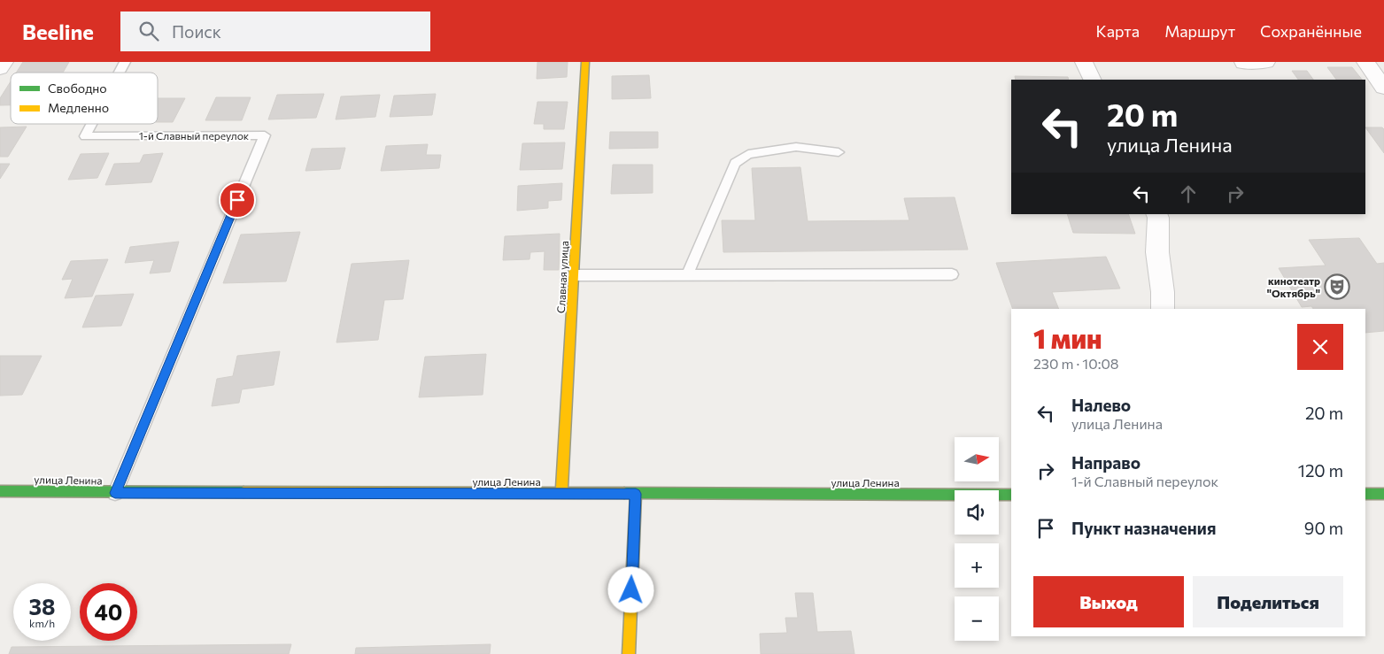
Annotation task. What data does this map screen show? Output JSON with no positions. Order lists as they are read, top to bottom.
{
  "streets": {
    "main road": ["Славная улица", "улица Ленина"],
    "lane": ["1-й Славный переулок"]
  },
  "crossings": [
    ["1-й Славный переулок", "улица Ленина"],
    ["Славная улица", "улица Ленина"]
  ],
  "places": {
    "theatre": ["кинотеатр \"Октябрь\""]
  },
  "legend": ["Свободно", "Медленно"],
  "north": "right",
  "page": {
    "header": "Beeline",
    "search": "Поиск",
    "nav": ["Карта", "Маршрут", "Сохранённые"],
    "turn": ["20 m", "улица Ленина"],
    "heading": ["1 мин", "230 m · 10:08"],
    "list": [
      {
        "name": "Налево",
        "note": "улица Ленина",
        "value": "20 m"
      },
      {
        "name": "Направо",
        "note": "1-й Славный переулок",
        "value": "120 m"
      },
      {
        "name": "Пункт назначения",
        "value": "90 m"
      }
    ],
    "map_buttons": ["+", "−"],
    "buttons": ["Выход", "Поделиться"],
    "speed": "38 km/h",
    "limit": "40"
  }
}
